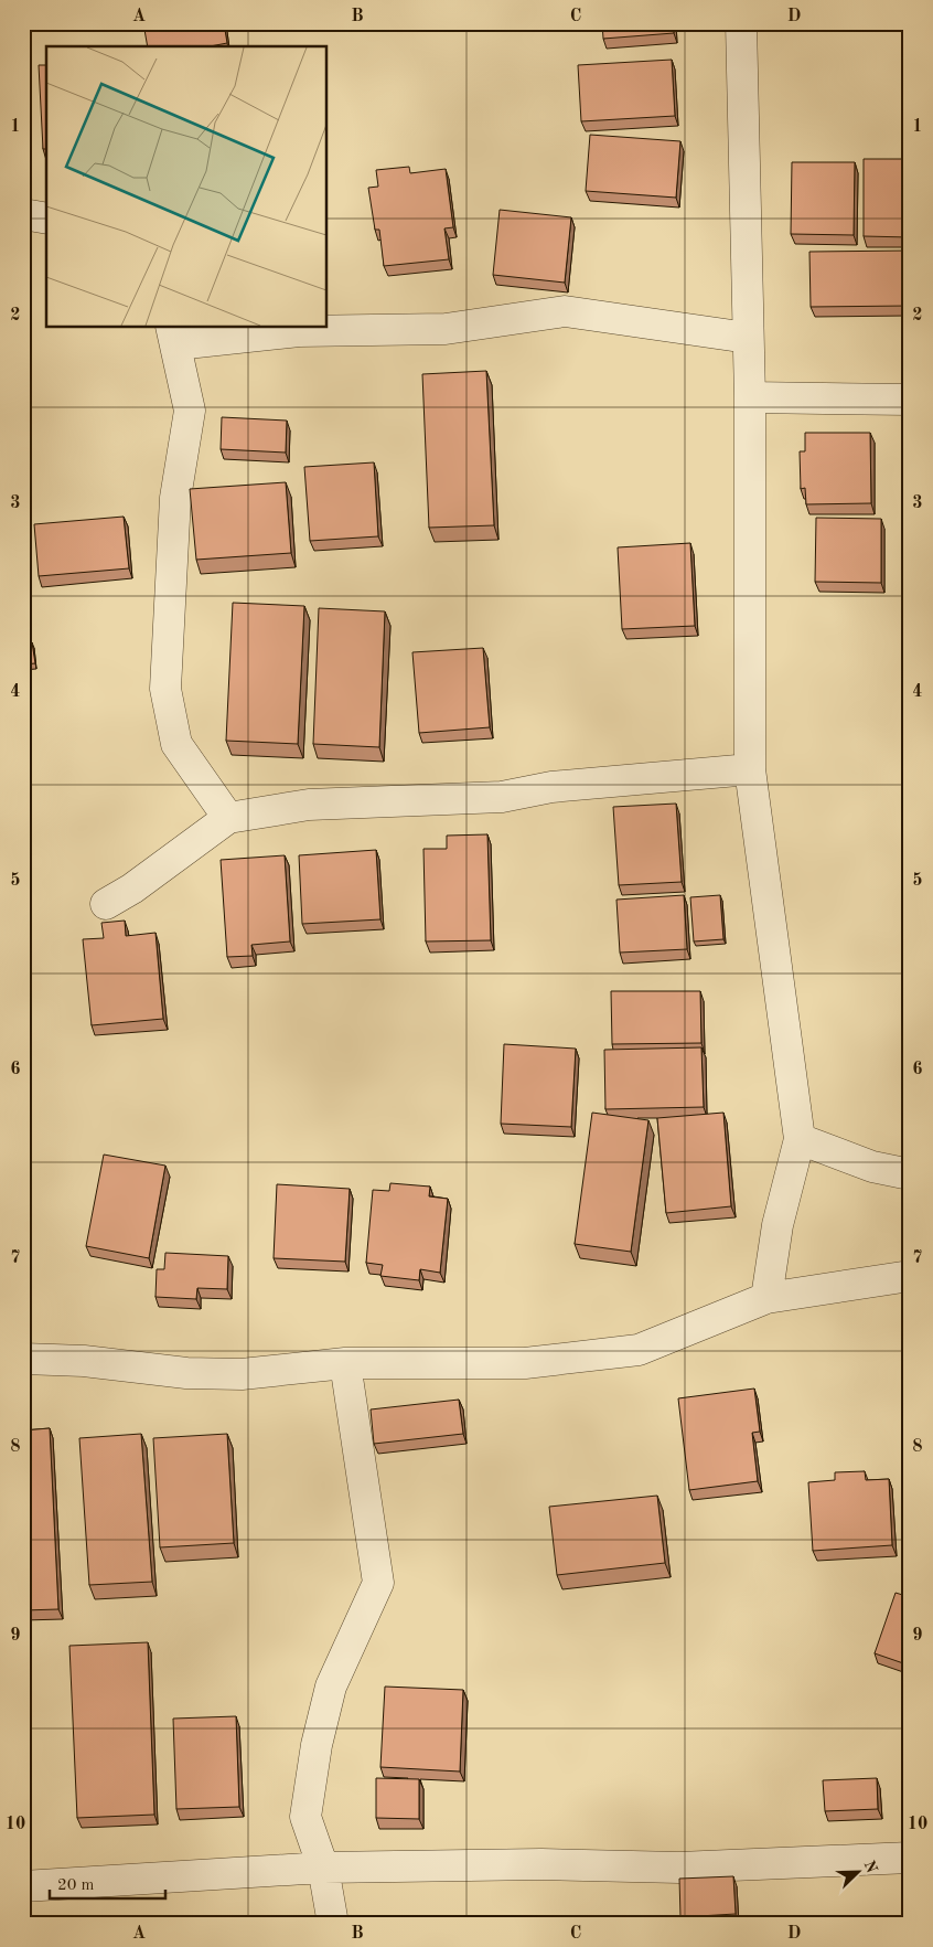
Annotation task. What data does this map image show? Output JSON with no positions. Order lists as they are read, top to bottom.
{
  "scale_bar": "20 m",
  "north": "top right",
  "grid": {
    "columns": [
      "A",
      "B",
      "C",
      "D"
    ],
    "rows": [
      "1",
      "2",
      "3",
      "4",
      "5",
      "6",
      "7",
      "8",
      "9",
      "10"
    ]
  }
}
